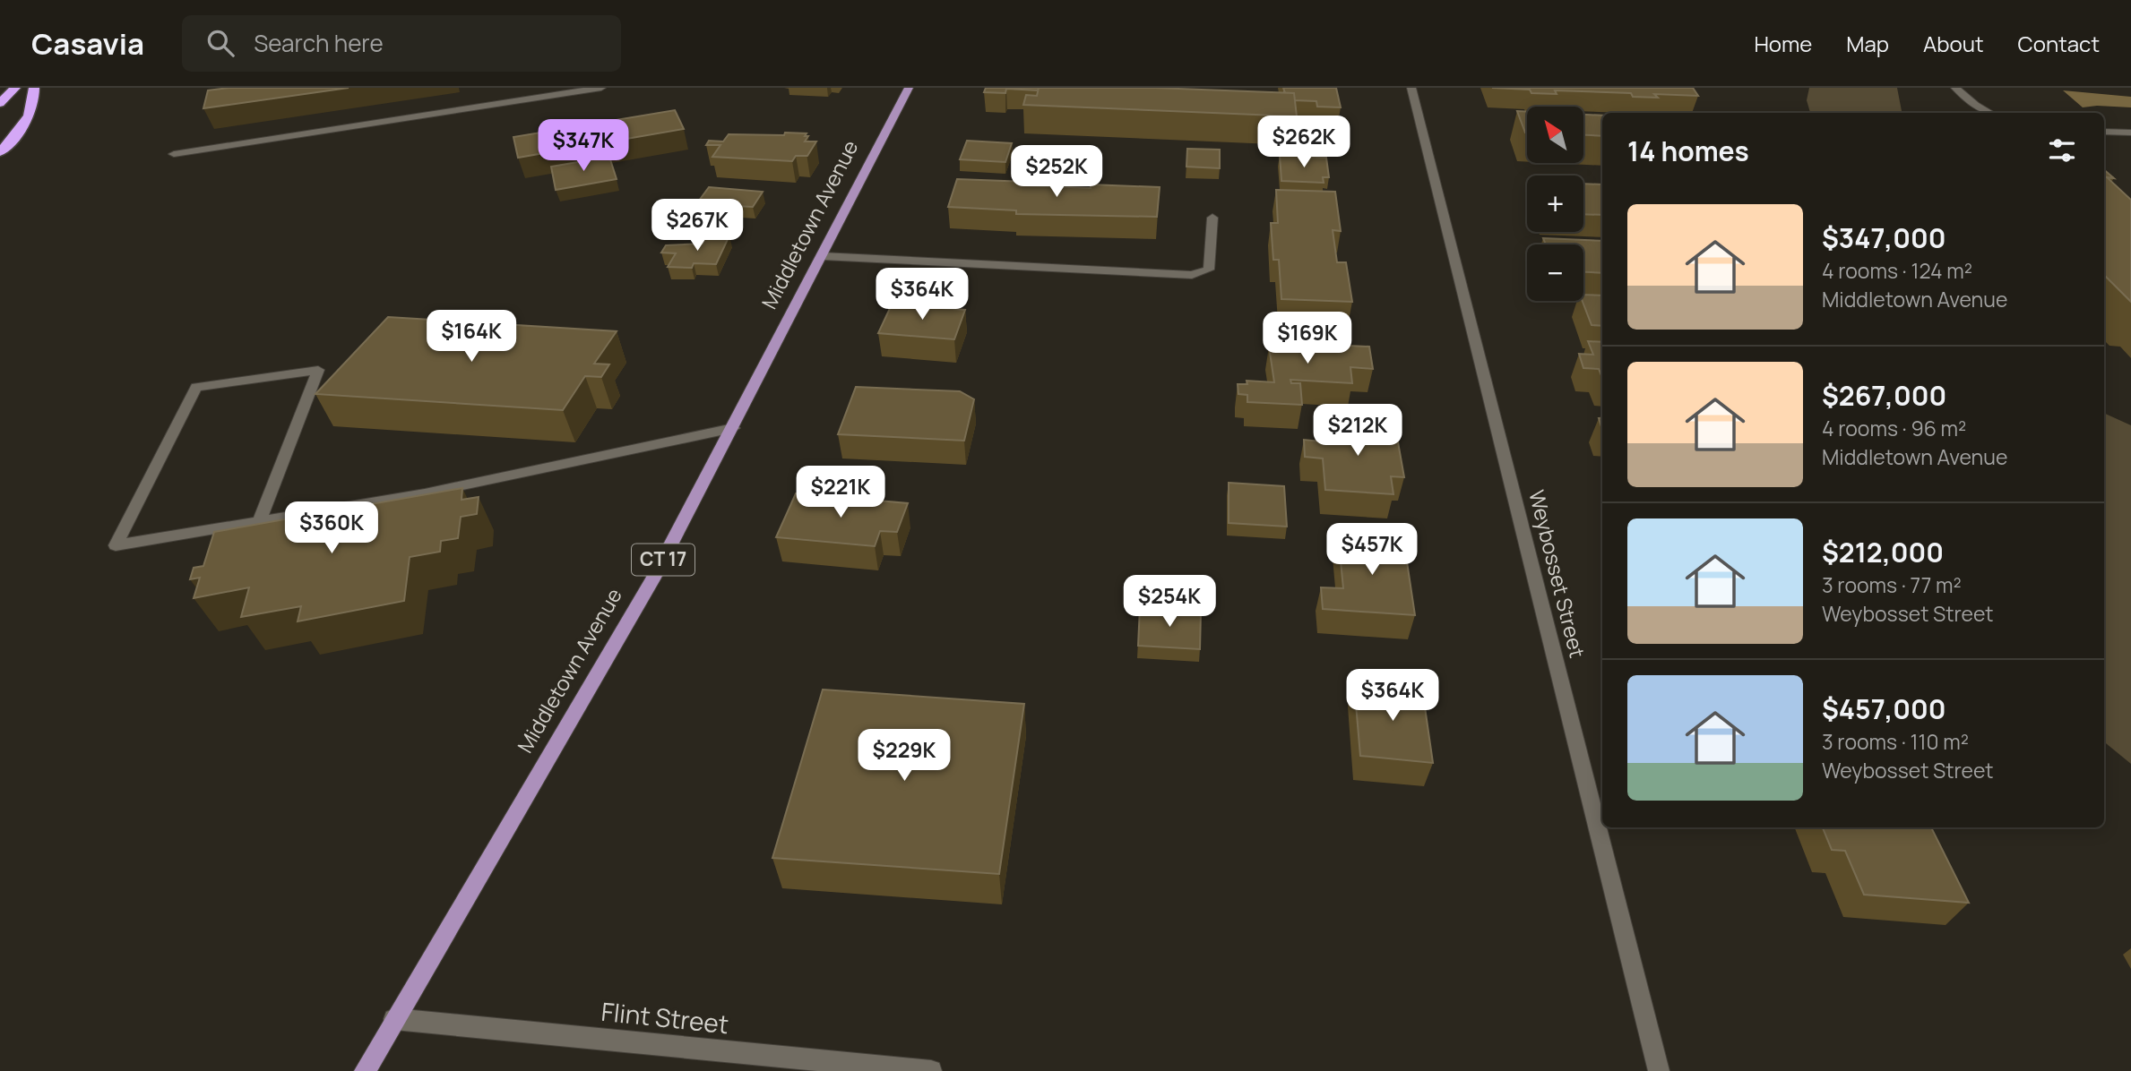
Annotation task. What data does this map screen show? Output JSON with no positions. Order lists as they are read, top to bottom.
{
  "streets": {
    "main road": ["Middletown Avenue", "CT 17"],
    "street": ["Weybosset Street", "Flint Street"]
  },
  "crossings": [
    ["Middletown Avenue", "Flint Street"]
  ],
  "north": "top left",
  "page": {
    "header": "Casavia",
    "search": "Search here",
    "nav": [
      "Home",
      "Map",
      "About",
      "Contact"
    ],
    "map_buttons": ["+", "−"],
    "heading": "14 homes",
    "price": [
      "$262K",
      "$347K",
      "$252K",
      "$267K",
      "$364K",
      "$164K",
      "$169K",
      "$212K",
      "$221K",
      "$360K",
      "$457K",
      "$254K",
      "$364K",
      "$229K"
    ],
    "list": [
      {
        "name": "$347,000",
        "note": "4 rooms · 124 m² · Middletown Avenue"
      },
      {
        "name": "$267,000",
        "note": "4 rooms · 96 m² · Middletown Avenue"
      },
      {
        "name": "$212,000",
        "note": "3 rooms · 77 m² · Weybosset Street"
      },
      {
        "name": "$457,000",
        "note": "3 rooms · 110 m² · Weybosset Street"
      }
    ]
  }
}
